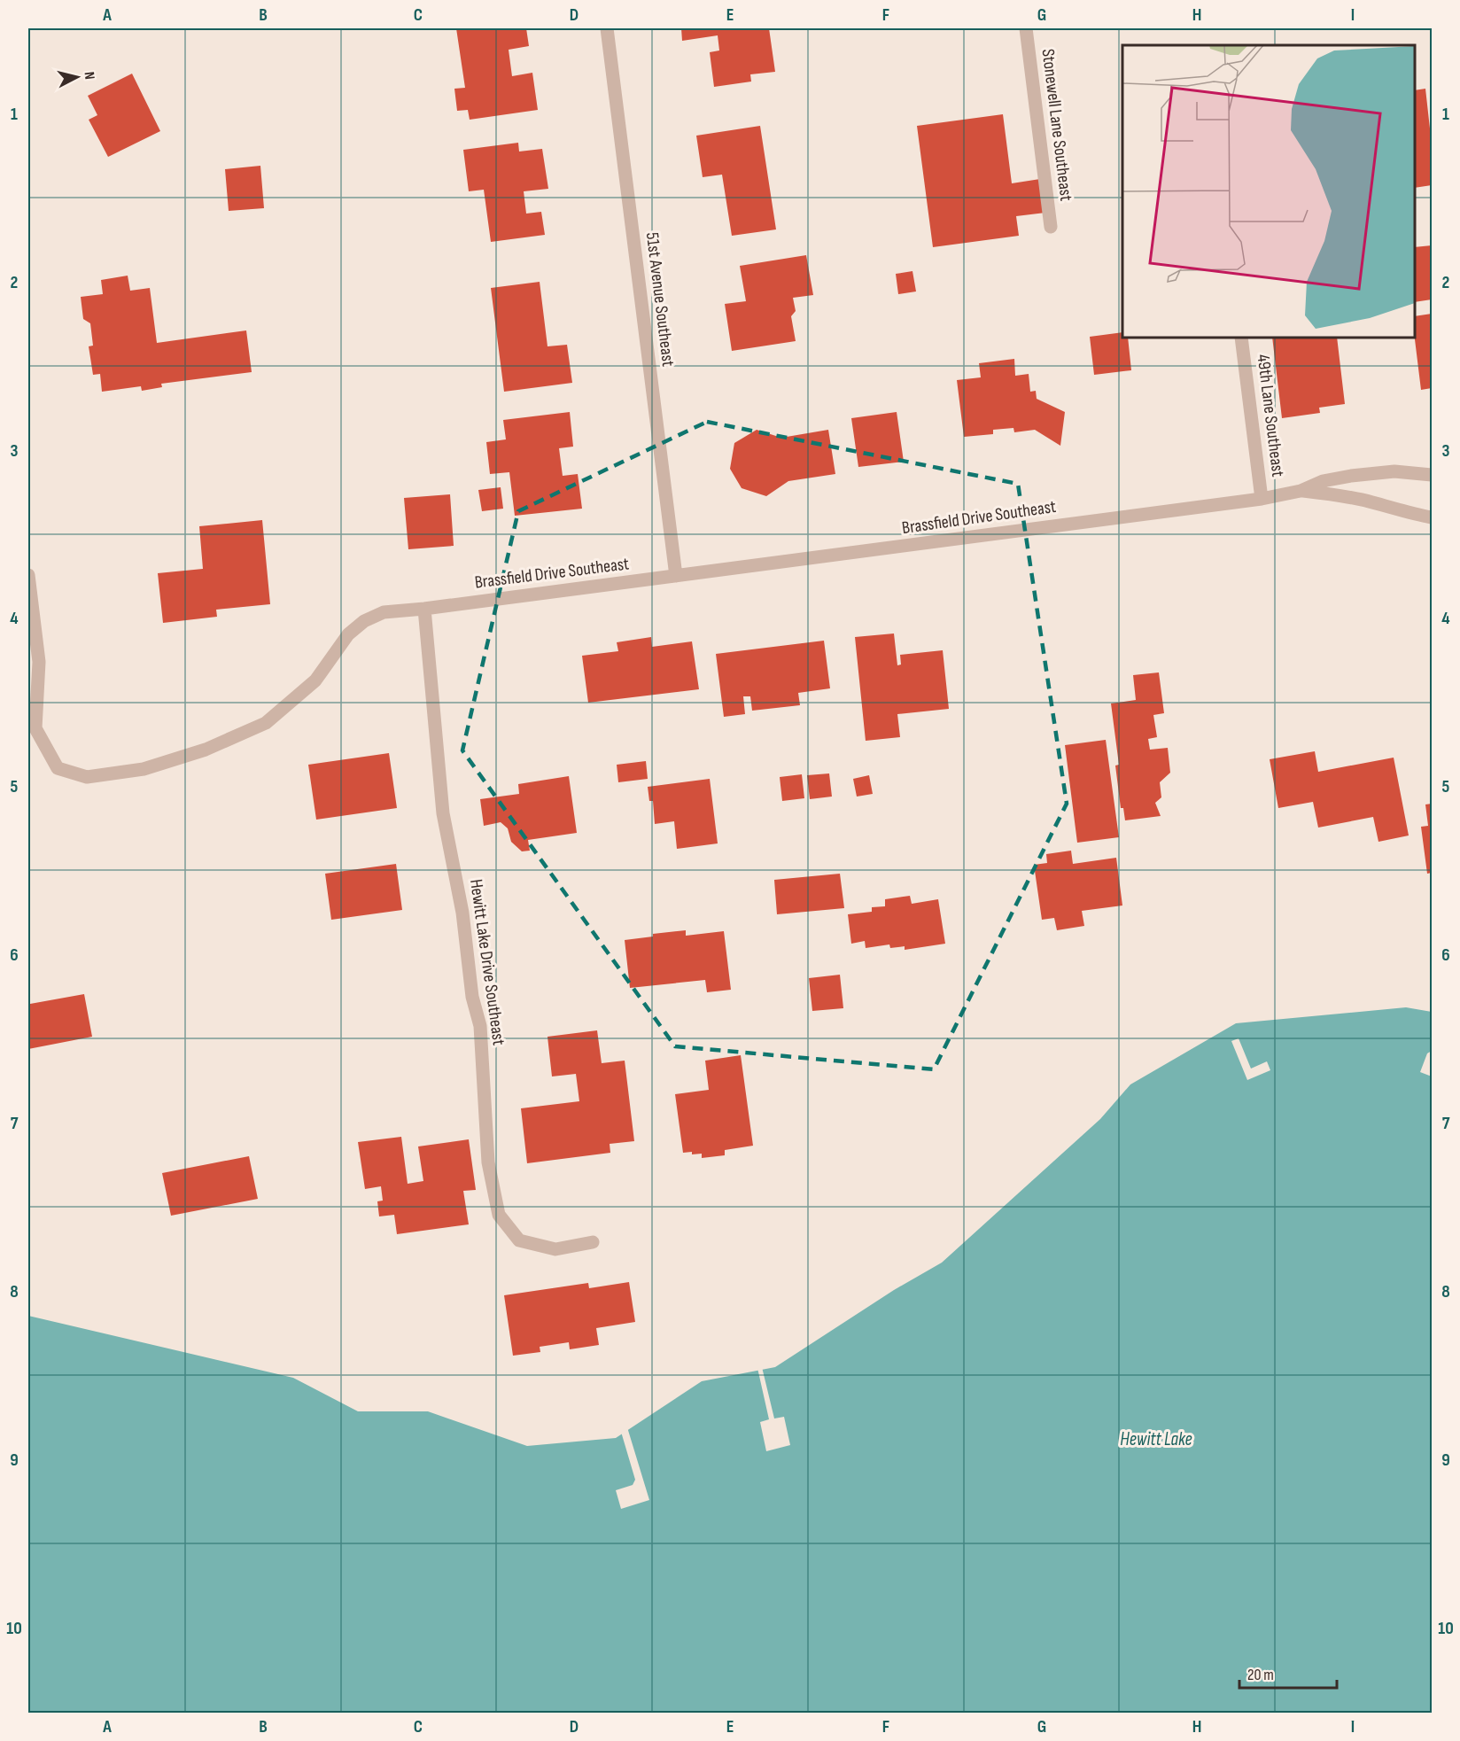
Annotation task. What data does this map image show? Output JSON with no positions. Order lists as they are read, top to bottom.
{
  "streets": {
    "street": [
      "Stonewell Lane Southeast",
      "51st Avenue Southeast",
      "49th Lane Southeast",
      "Brassfield Drive Southeast",
      "Hewitt Lake Drive Southeast"
    ]
  },
  "crossings": [
    ["51st Avenue Southeast", "Brassfield Drive Southeast"],
    ["49th Lane Southeast", "Brassfield Drive Southeast"],
    ["Brassfield Drive Southeast", "Hewitt Lake Drive Southeast"]
  ],
  "water": ["Hewitt Lake"],
  "scale_bar": "20 m",
  "north": "right",
  "grid": {
    "columns": [
      "A",
      "B",
      "C",
      "D",
      "E",
      "F",
      "G",
      "H",
      "I"
    ],
    "rows": [
      "1",
      "2",
      "3",
      "4",
      "5",
      "6",
      "7",
      "8",
      "9",
      "10"
    ]
  }
}
